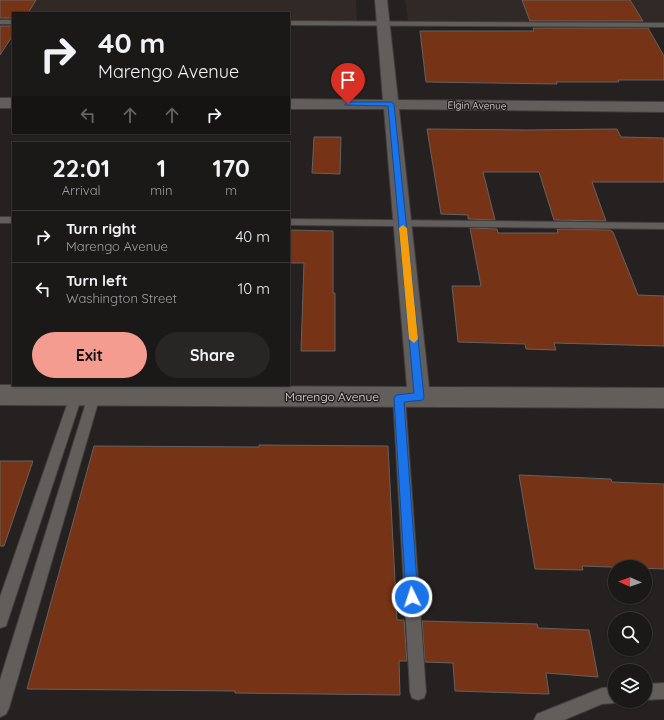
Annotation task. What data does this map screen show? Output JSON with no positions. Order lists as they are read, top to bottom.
{
  "streets": {
    "street": ["Elgin Avenue", "Marengo Avenue"]
  },
  "north": "left",
  "page": {
    "turn": ["40 m", "Marengo Avenue"],
    "eta": [
      "22:01",
      "Arrival",
      "1",
      "min",
      "170",
      "m"
    ],
    "list": [
      {
        "name": "Turn right",
        "note": "Marengo Avenue",
        "value": "40 m"
      },
      {
        "name": "Turn left",
        "note": "Washington Street",
        "value": "10 m"
      }
    ],
    "buttons": ["Exit", "Share"]
  }
}
